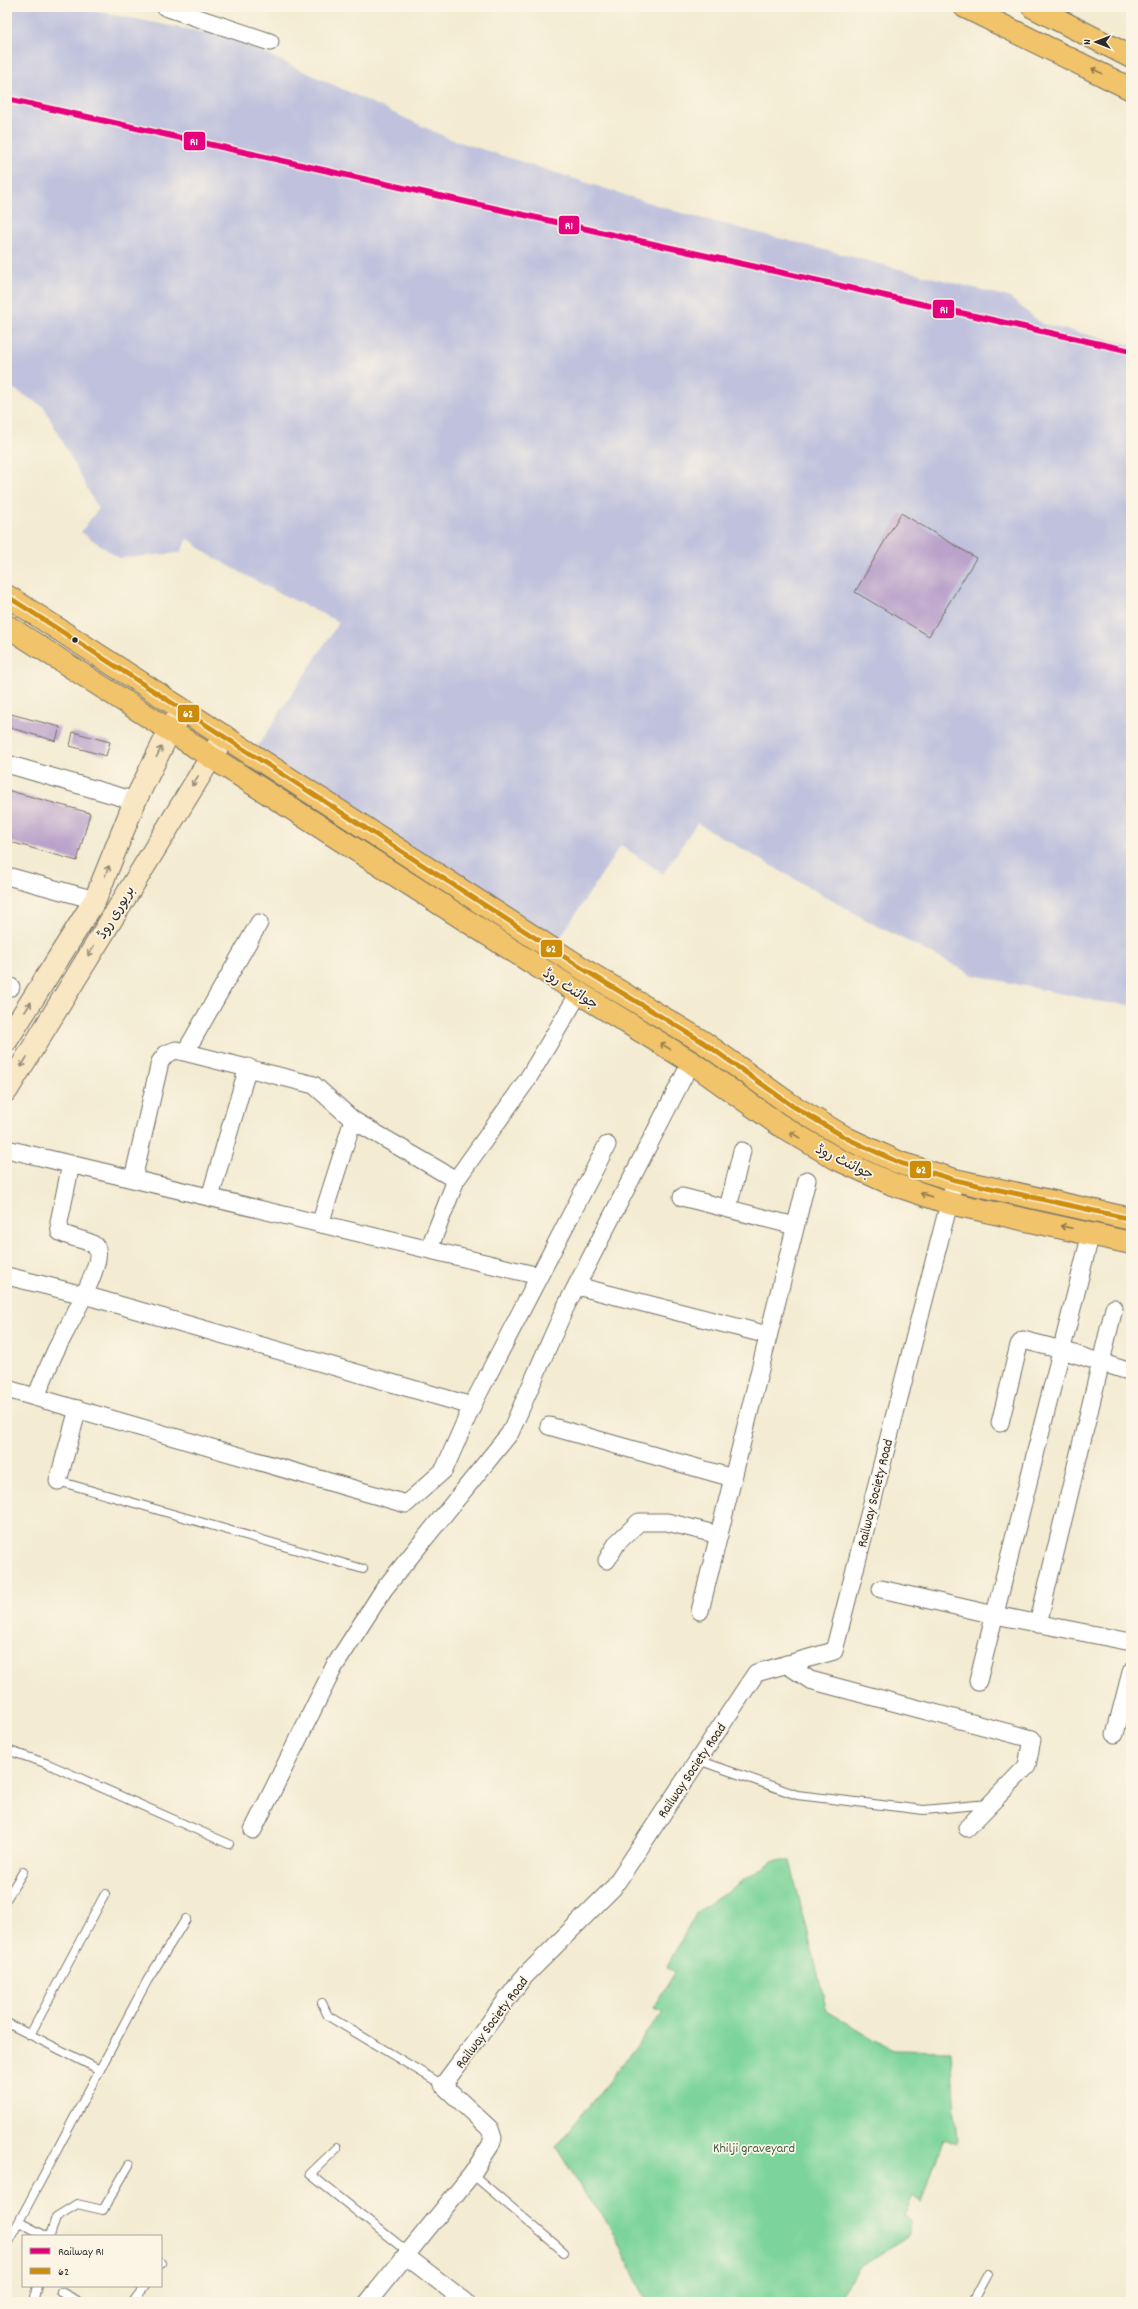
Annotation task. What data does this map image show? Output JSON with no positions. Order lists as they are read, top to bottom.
{
  "streets": {
    "main road": ["بریوری روڈ", "جوائنٹ روڈ"],
    "street": ["Railway Society Road"]
  },
  "crossings": [
    ["بریوری روڈ", "جوائنٹ روڈ"],
    ["جوائنٹ روڈ", "Railway Society Road"]
  ],
  "parks": ["Khilji graveyard"],
  "lines": ["rail line R1", "transit line 62"],
  "legend": ["Railway R1", "62"],
  "north": "left"
}
